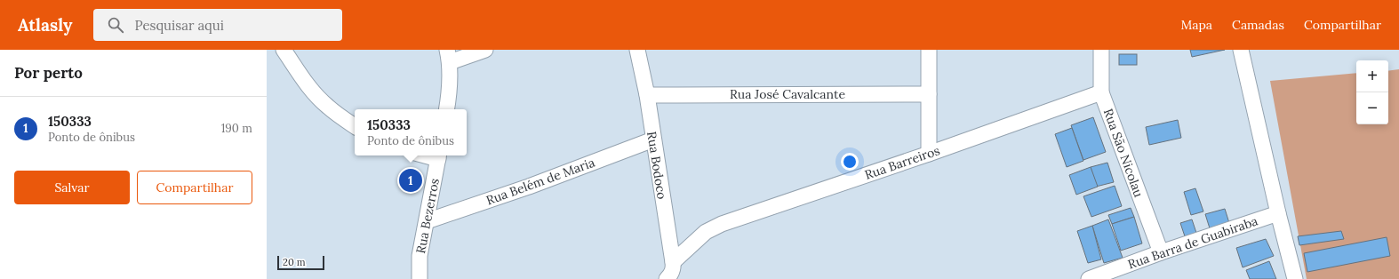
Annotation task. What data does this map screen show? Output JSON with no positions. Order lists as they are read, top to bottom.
{
  "streets": {
    "street": [
      "Rua José Cavalcante",
      "Rua São Nicolau",
      "Rua Barreiros",
      "Rua Bodoco",
      "Rua Belém de Maria",
      "Rua Bezerros",
      "Rua Barra de Guabiraba"
    ]
  },
  "crossings": [
    ["Rua José Cavalcante", "Rua Bodoco"],
    ["Rua São Nicolau", "Rua Barreiros"],
    ["Rua São Nicolau", "Rua Barra de Guabiraba"],
    ["Rua Barreiros", "Rua Bodoco"],
    ["Rua Bodoco", "Rua Belém de Maria"],
    ["Rua Belém de Maria", "Rua Bezerros"]
  ],
  "scale_bar": "20 m",
  "page": {
    "header": "Atlasly",
    "search": "Pesquisar aqui",
    "nav": ["Mapa", "Camadas", "Compartilhar"],
    "heading": "Por perto",
    "map_buttons": ["+", "−"],
    "list": [
      {
        "mark": "1",
        "name": "150333",
        "note": "Ponto de ônibus",
        "value": "190 m"
      }
    ],
    "popup": ["150333", "Ponto de ônibus"],
    "buttons": ["Salvar", "Compartilhar"],
    "pins": "1",
    "scale": "20 m"
  }
}
